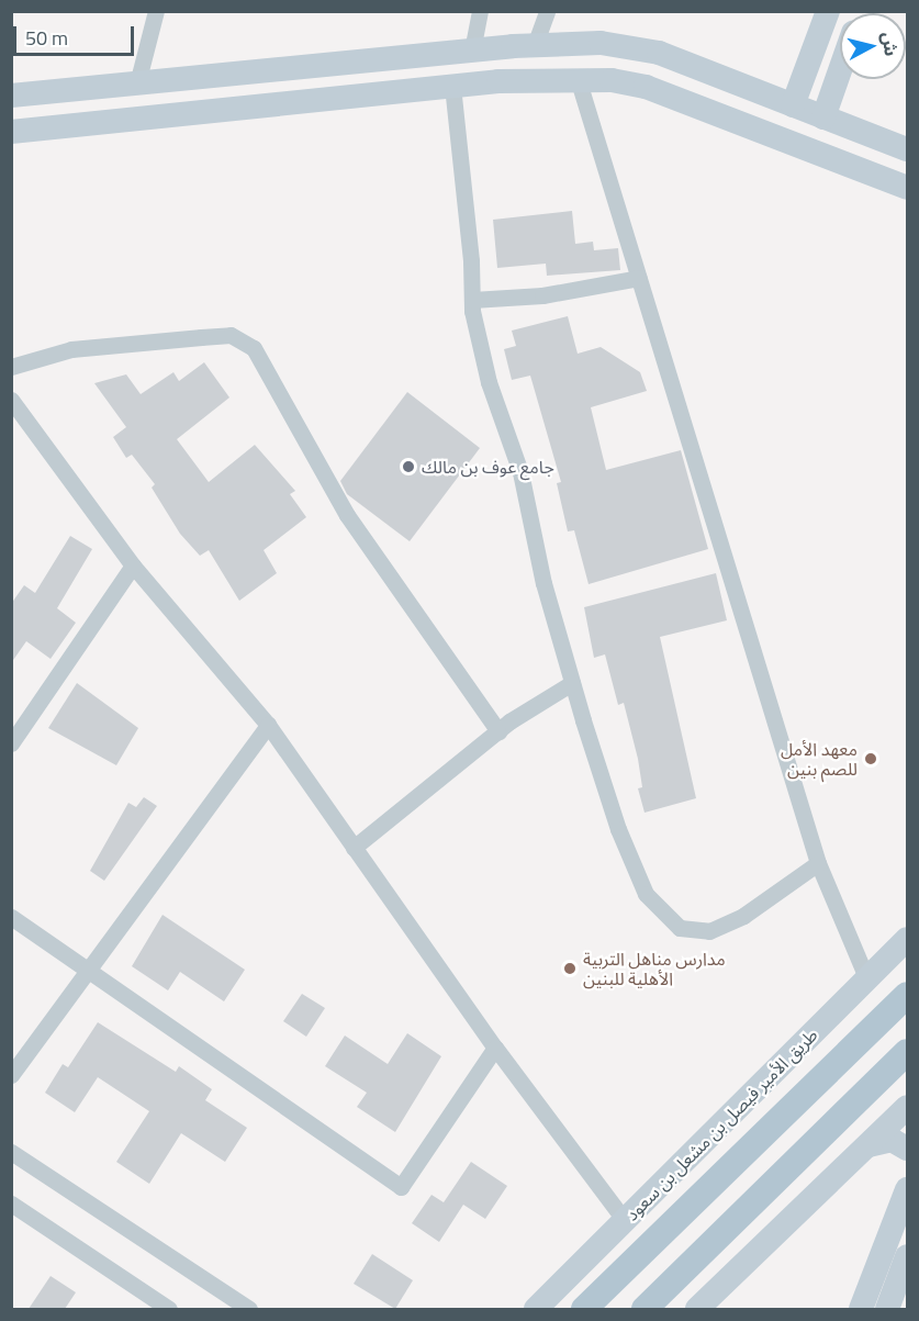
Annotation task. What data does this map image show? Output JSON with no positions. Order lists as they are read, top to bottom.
{
  "streets": {
    "main road": ["طريق الأمير فيصل بن مشعل بن سعود"]
  },
  "places": ["جامع عوف بن مالك", "معهد الأمل للصم بنين", "مدارس مناهل التربية الأهلية للبنين"],
  "scale_bar": "50 m",
  "north": "right"
}
